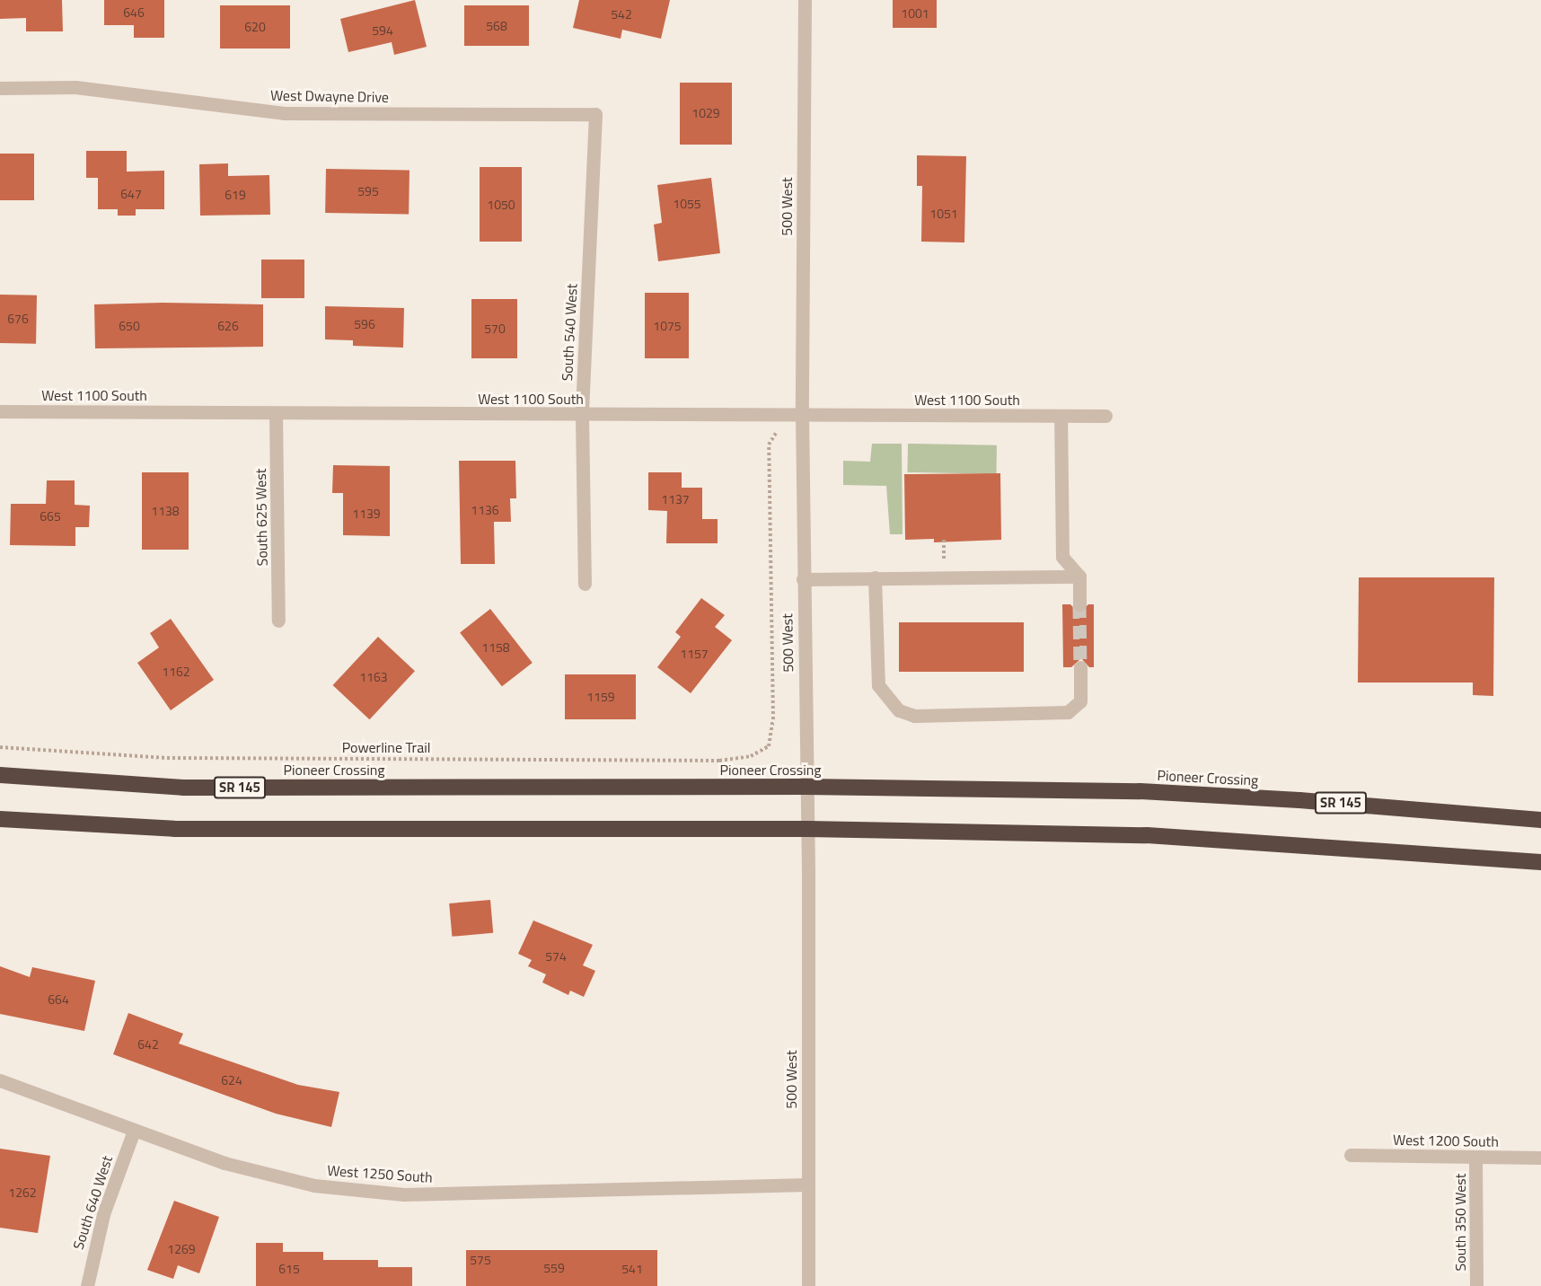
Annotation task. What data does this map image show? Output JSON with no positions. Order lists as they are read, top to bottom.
{
  "streets": {
    "highway": ["Pioneer Crossing", "SR 145"],
    "street": [
      "West Dwayne Drive",
      "500 West",
      "South 540 West",
      "West 1100 South",
      "South 625 West",
      "West 1200 South",
      "West 1250 South",
      "South 640 West",
      "South 350 West"
    ],
    "path": ["Powerline Trail"]
  },
  "crossings": [
    ["West Dwayne Drive", "South 540 West"],
    ["500 West", "West 1100 South"],
    ["500 West", "Pioneer Crossing"],
    ["500 West", "West 1250 South"],
    ["South 540 West", "West 1100 South"],
    ["West 1100 South", "South 625 West"],
    ["West 1200 South", "South 350 West"],
    ["West 1250 South", "South 640 West"]
  ],
  "house_numbers": [
    "646",
    "1001",
    "542",
    "568",
    "620",
    "594",
    "1029",
    "595",
    "647",
    "619",
    "1055",
    "1050",
    "1051",
    "676",
    "596",
    "650",
    "626",
    "1075",
    "570",
    "1137",
    "1136",
    "1138",
    "1139",
    "665",
    "1158",
    "1157",
    "1162",
    "1163",
    "1159",
    "574",
    "664",
    "642",
    "624",
    "1262",
    "1269",
    "575",
    "559",
    "615",
    "541"
  ]
}
